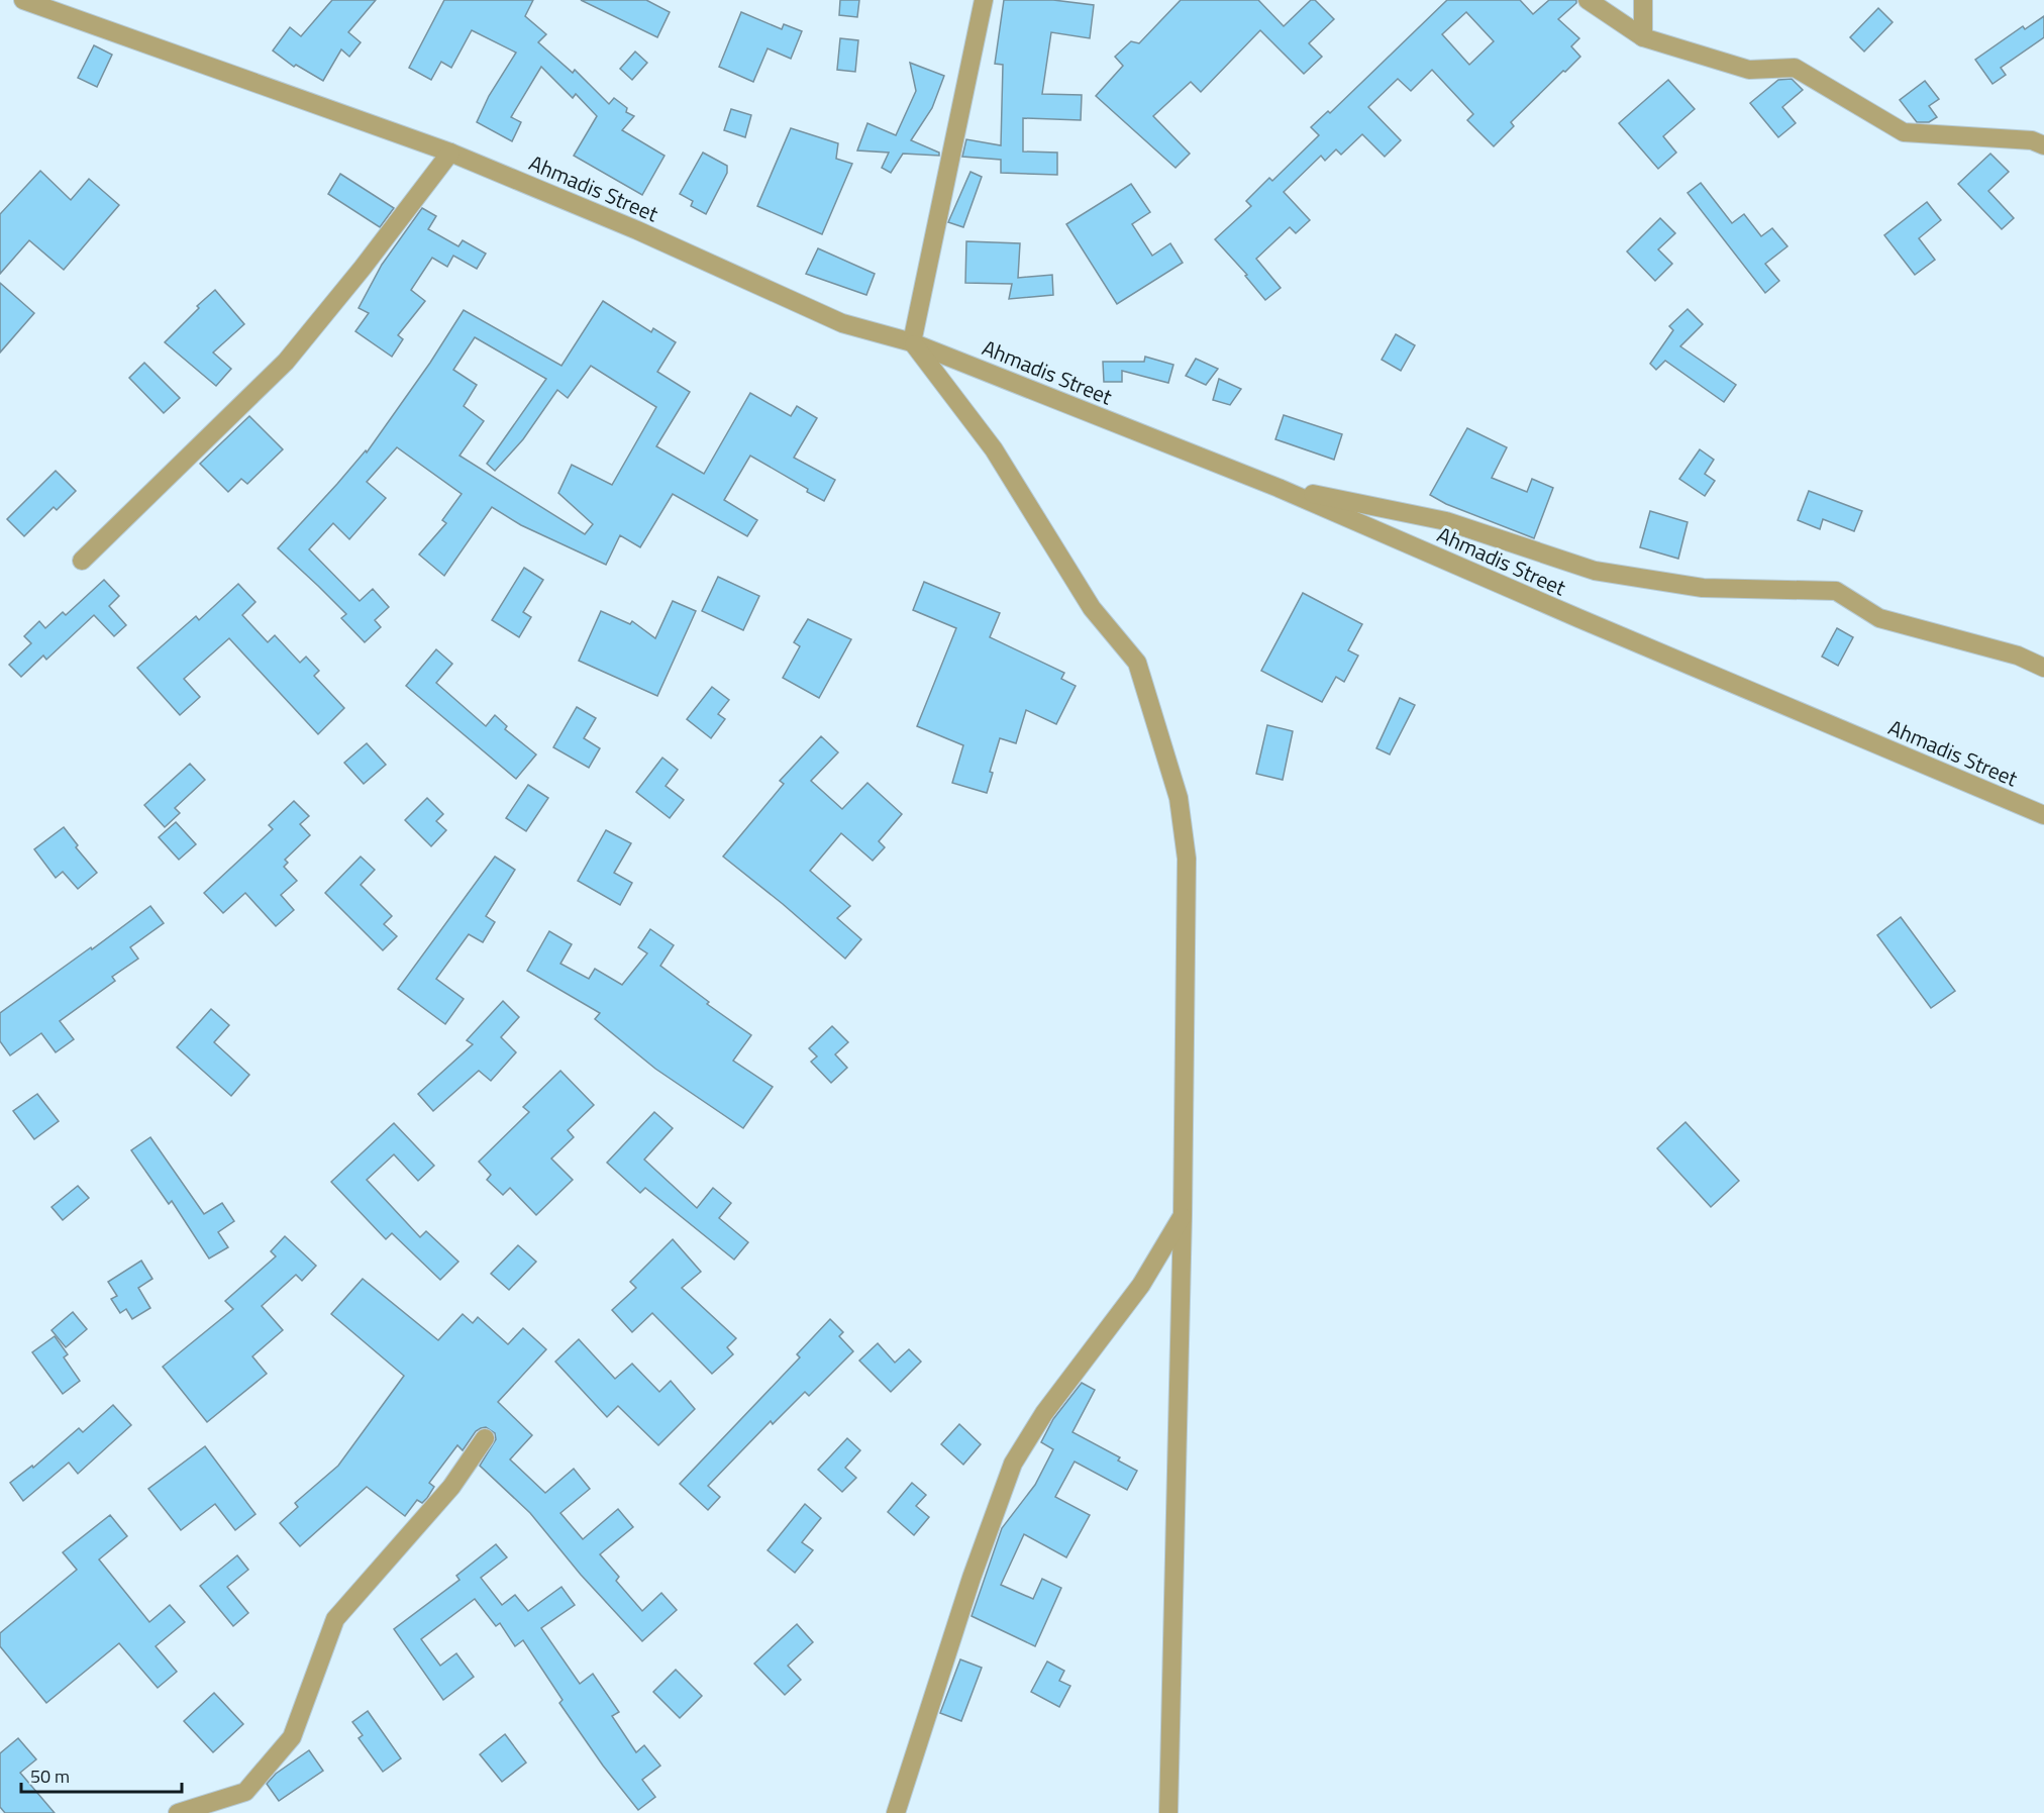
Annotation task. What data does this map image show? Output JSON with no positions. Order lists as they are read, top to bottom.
{
  "streets": {
    "street": ["Ahmadis Street"]
  },
  "scale_bar": "50 m"
}
